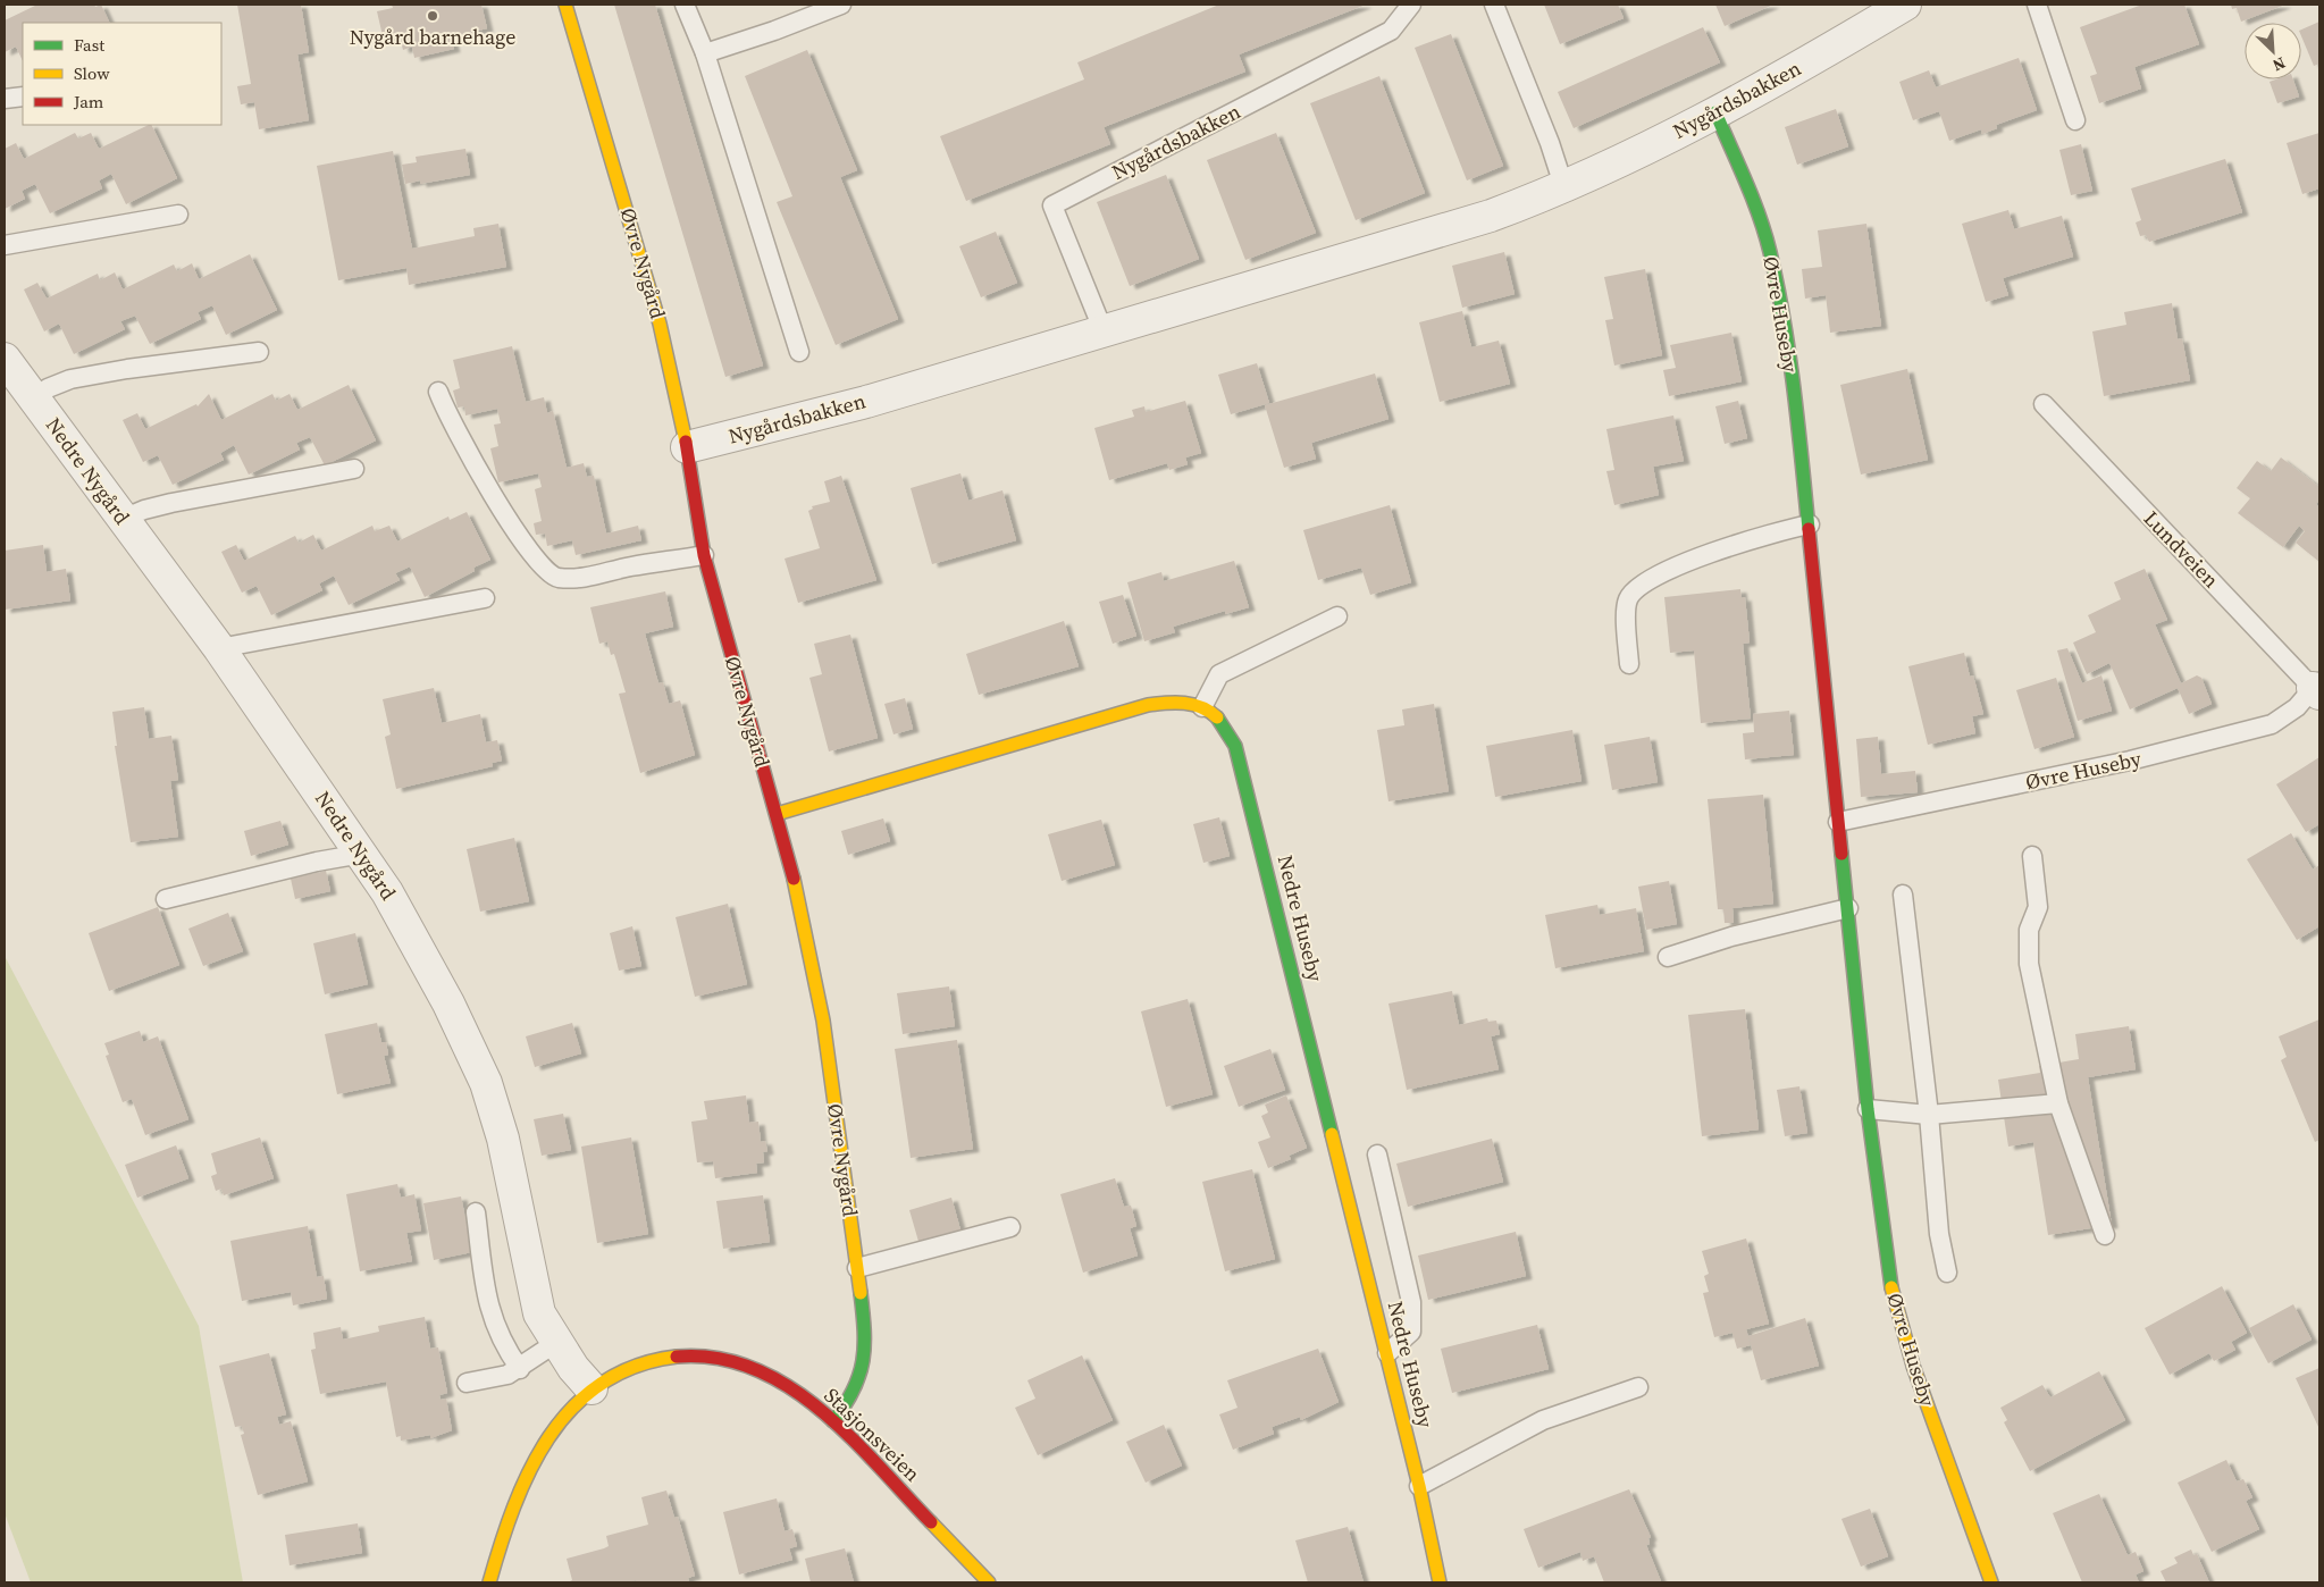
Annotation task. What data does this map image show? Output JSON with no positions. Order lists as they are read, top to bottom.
{
  "streets": {
    "street": [
      "Nygårdsbakken",
      "Øvre Nygård",
      "Øvre Huseby",
      "Nedre Nygård",
      "Nedre Huseby",
      "Stasjonsveien"
    ],
    "lane": ["Lundveien"]
  },
  "crossings": [
    ["Nygårdsbakken", "Øvre Nygård"],
    ["Nygårdsbakken", "Øvre Huseby"],
    ["Øvre Nygård", "Nedre Huseby"],
    ["Øvre Nygård", "Stasjonsveien"],
    ["Øvre Huseby", "Lundveien"],
    ["Nedre Nygård", "Stasjonsveien"]
  ],
  "places": ["Nygård barnehage"],
  "legend": ["Fast", "Slow", "Jam"],
  "north": "bottom right"
}
